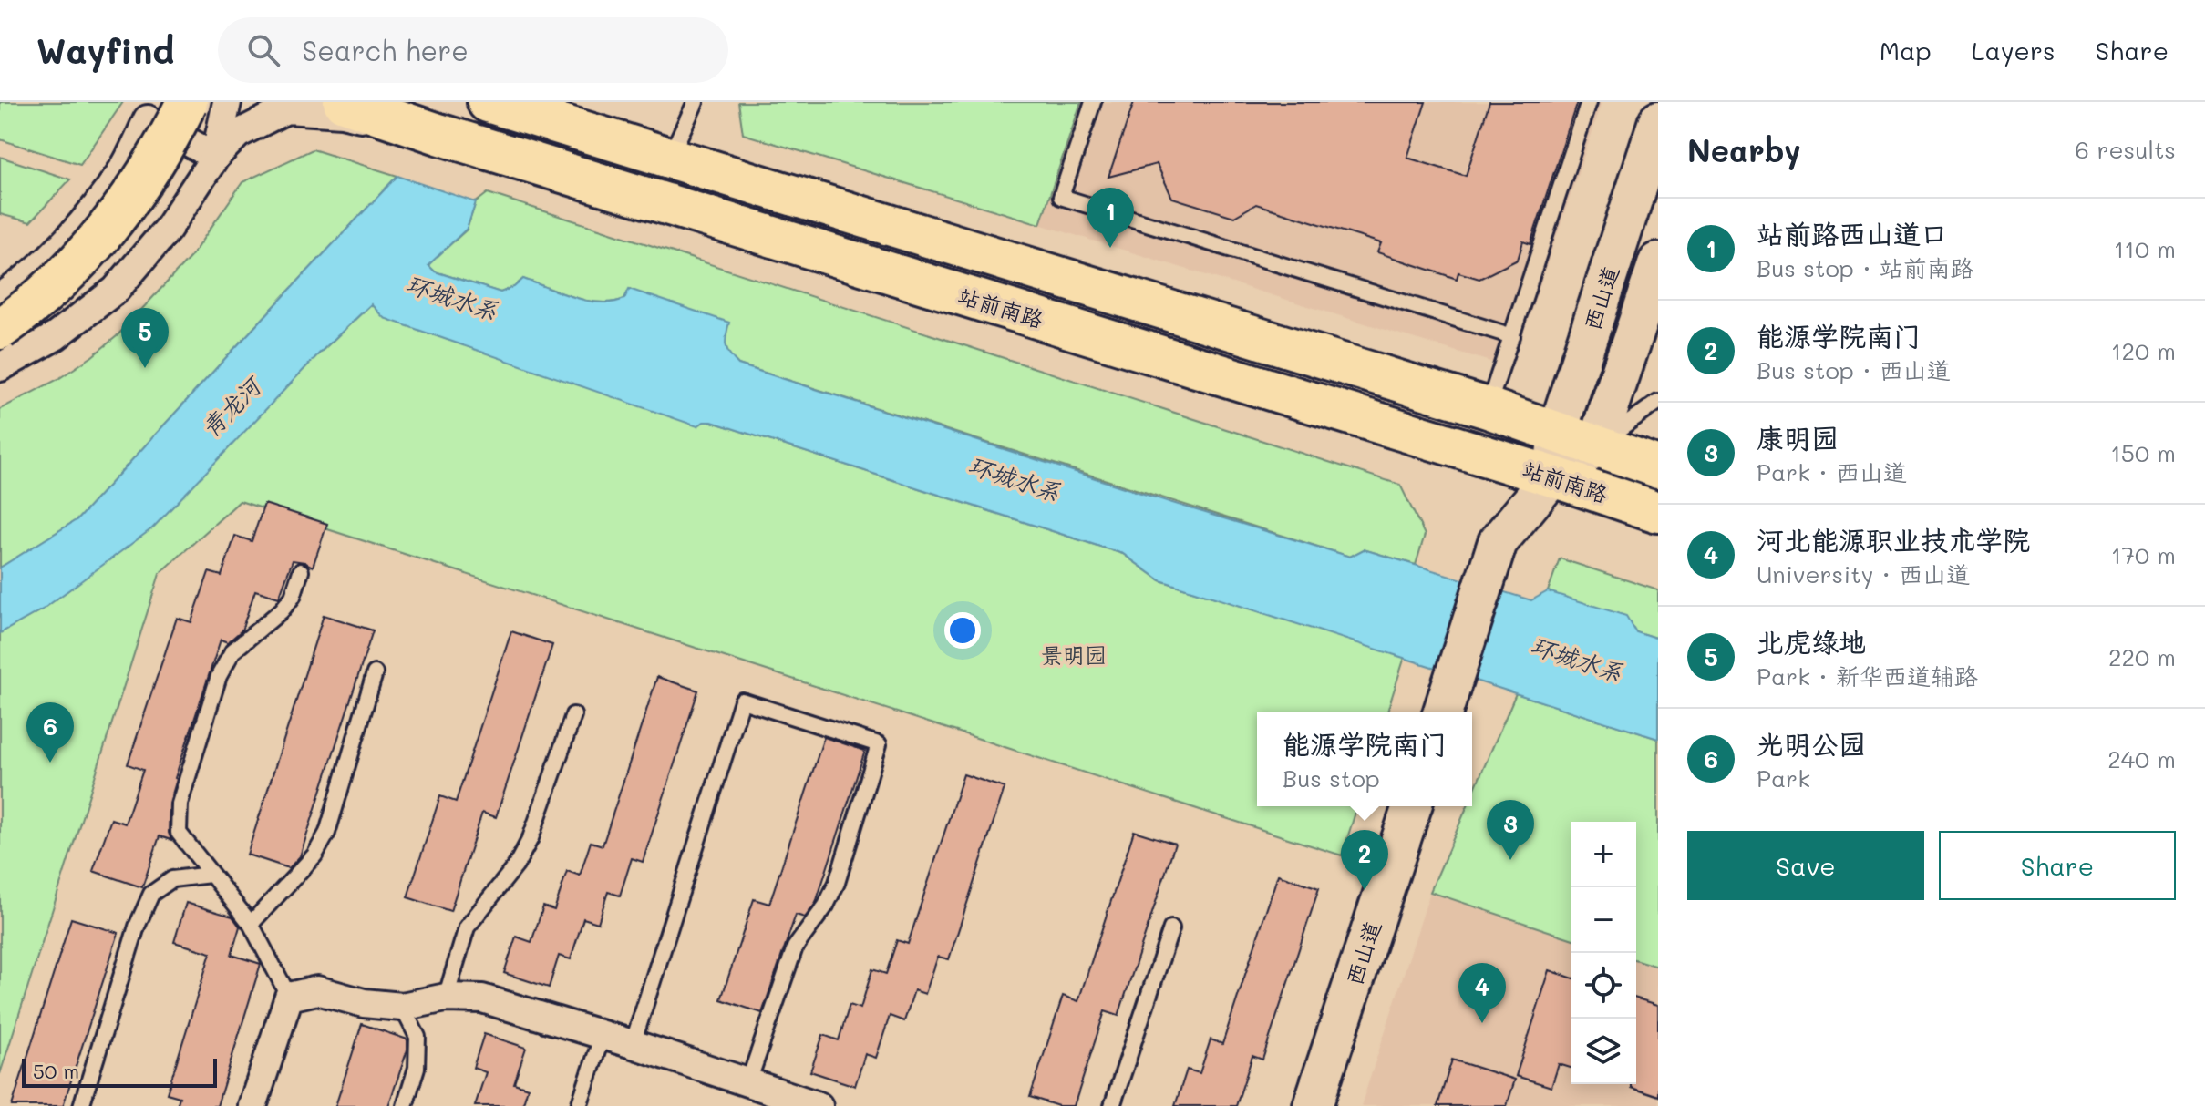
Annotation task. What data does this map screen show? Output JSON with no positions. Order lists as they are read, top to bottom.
{
  "streets": {
    "main road": ["西山道", "站前南路"]
  },
  "crossings": [
    ["西山道", "站前南路"]
  ],
  "water": ["环城水系", "青龙河"],
  "parks": ["景明园"],
  "scale_bar": "50 m",
  "page": {
    "header": "Wayfind",
    "search": "Search here",
    "nav": ["Map", "Layers", "Share"],
    "heading": ["Nearby", "6 results"],
    "pins": [
      "1",
      "5",
      "6",
      "3",
      "2",
      "4"
    ],
    "list": [
      {
        "mark": "1",
        "name": "站前路西山道口",
        "note": "Bus stop · 站前南路",
        "value": "110 m"
      },
      {
        "mark": "2",
        "name": "能源学院南门",
        "note": "Bus stop · 西山道",
        "value": "120 m"
      },
      {
        "mark": "3",
        "name": "康明园",
        "note": "Park · 西山道",
        "value": "150 m"
      },
      {
        "mark": "4",
        "name": "河北能源职业技术学院",
        "note": "University · 西山道",
        "value": "170 m"
      },
      {
        "mark": "5",
        "name": "北虎绿地",
        "note": "Park · 新华西道辅路",
        "value": "220 m"
      },
      {
        "mark": "6",
        "name": "光明公园",
        "note": "Park",
        "value": "240 m"
      }
    ],
    "popup": ["能源学院南门", "Bus stop"],
    "buttons": ["Save", "Share"],
    "map_buttons": ["+", "−"],
    "scale": "50 m"
  }
}
